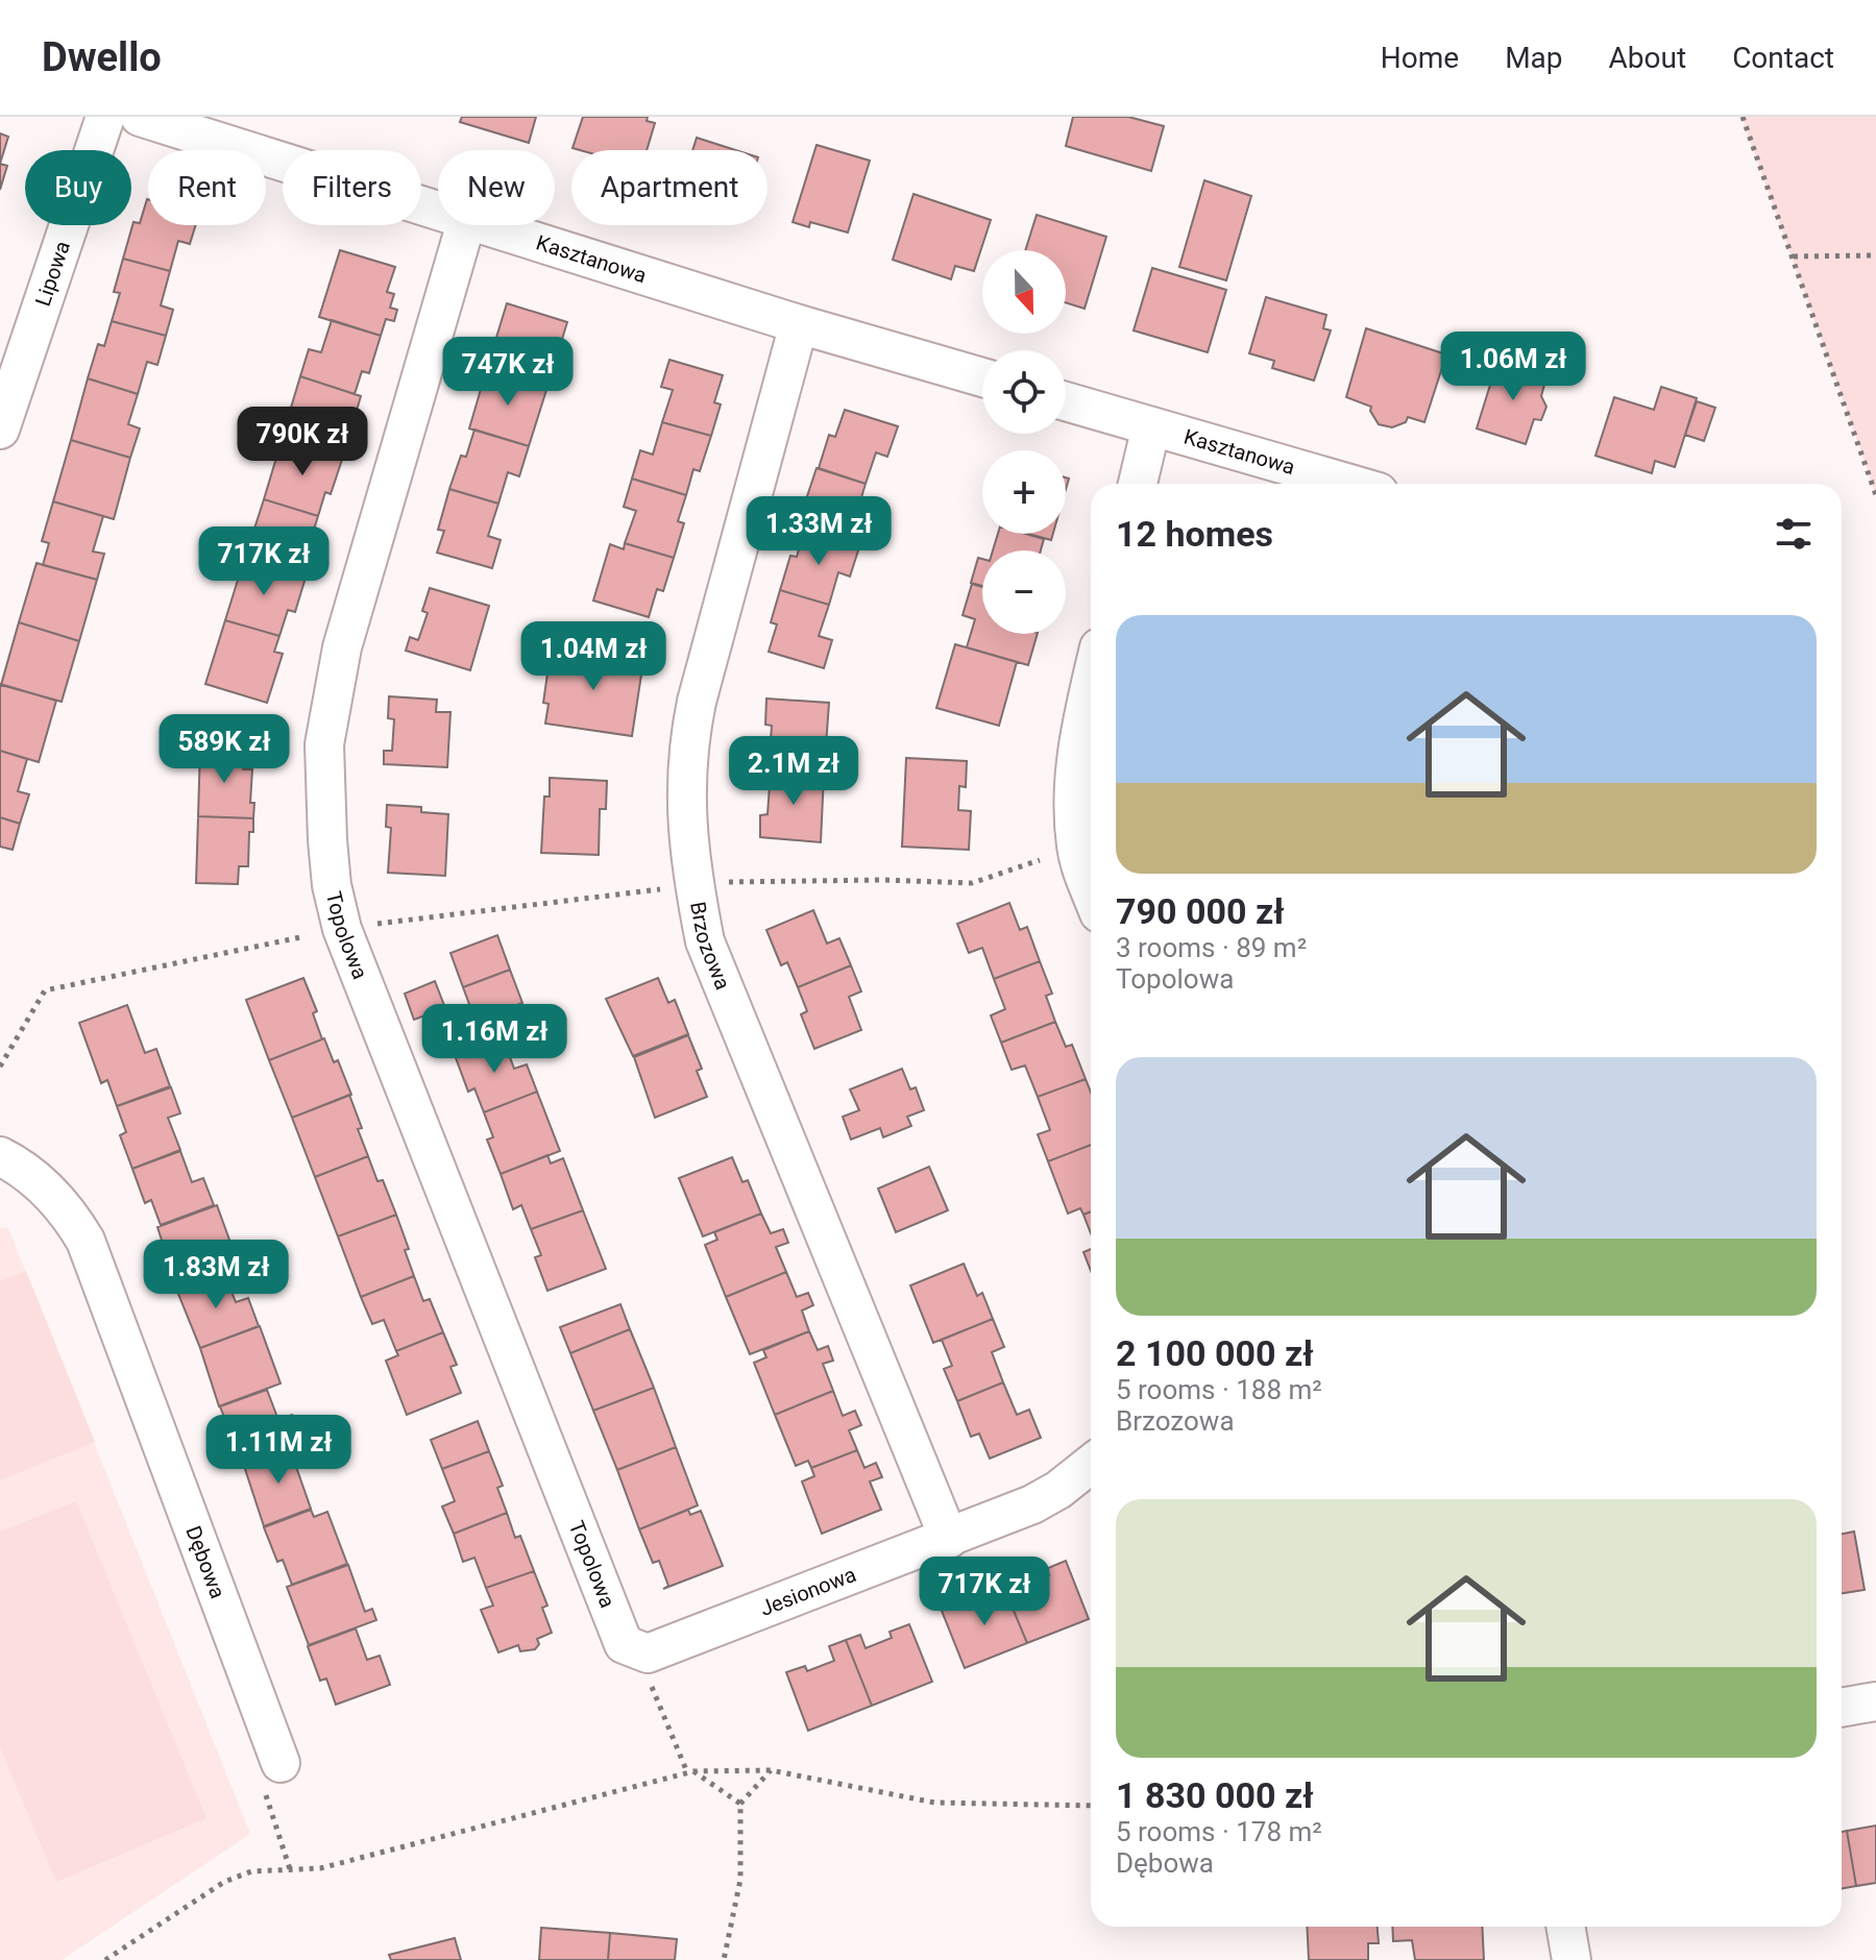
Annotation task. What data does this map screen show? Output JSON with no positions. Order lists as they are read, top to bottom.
{
  "streets": {
    "street": [
      "Kasztanowa",
      "Lipowa",
      "Topolowa",
      "Brzozowa",
      "Dębowa",
      "Jesionowa"
    ]
  },
  "crossings": [
    ["Kasztanowa", "Brzozowa"],
    ["Topolowa", "Jesionowa"],
    ["Brzozowa", "Jesionowa"]
  ],
  "north": "bottom",
  "page": {
    "header": "Dwello",
    "nav": [
      "Home",
      "Map",
      "About",
      "Contact"
    ],
    "chip": [
      "Buy",
      "Rent",
      "Filters",
      "New",
      "Apartment"
    ],
    "map_buttons": ["+", "−"],
    "price": [
      "1.06M zł",
      "747K zł",
      "790K zł",
      "1.33M zł",
      "717K zł",
      "1.04M zł",
      "589K zł",
      "2.1M zł",
      "1.16M zł",
      "1.83M zł",
      "1.11M zł",
      "717K zł"
    ],
    "heading": "12 homes",
    "list": [
      {
        "name": "790 000 zł",
        "note": "3 rooms · 89 m² · Topolowa"
      },
      {
        "name": "2 100 000 zł",
        "note": "5 rooms · 188 m² · Brzozowa"
      },
      {
        "name": "1 830 000 zł",
        "note": "5 rooms · 178 m² · Dębowa"
      }
    ]
  }
}
